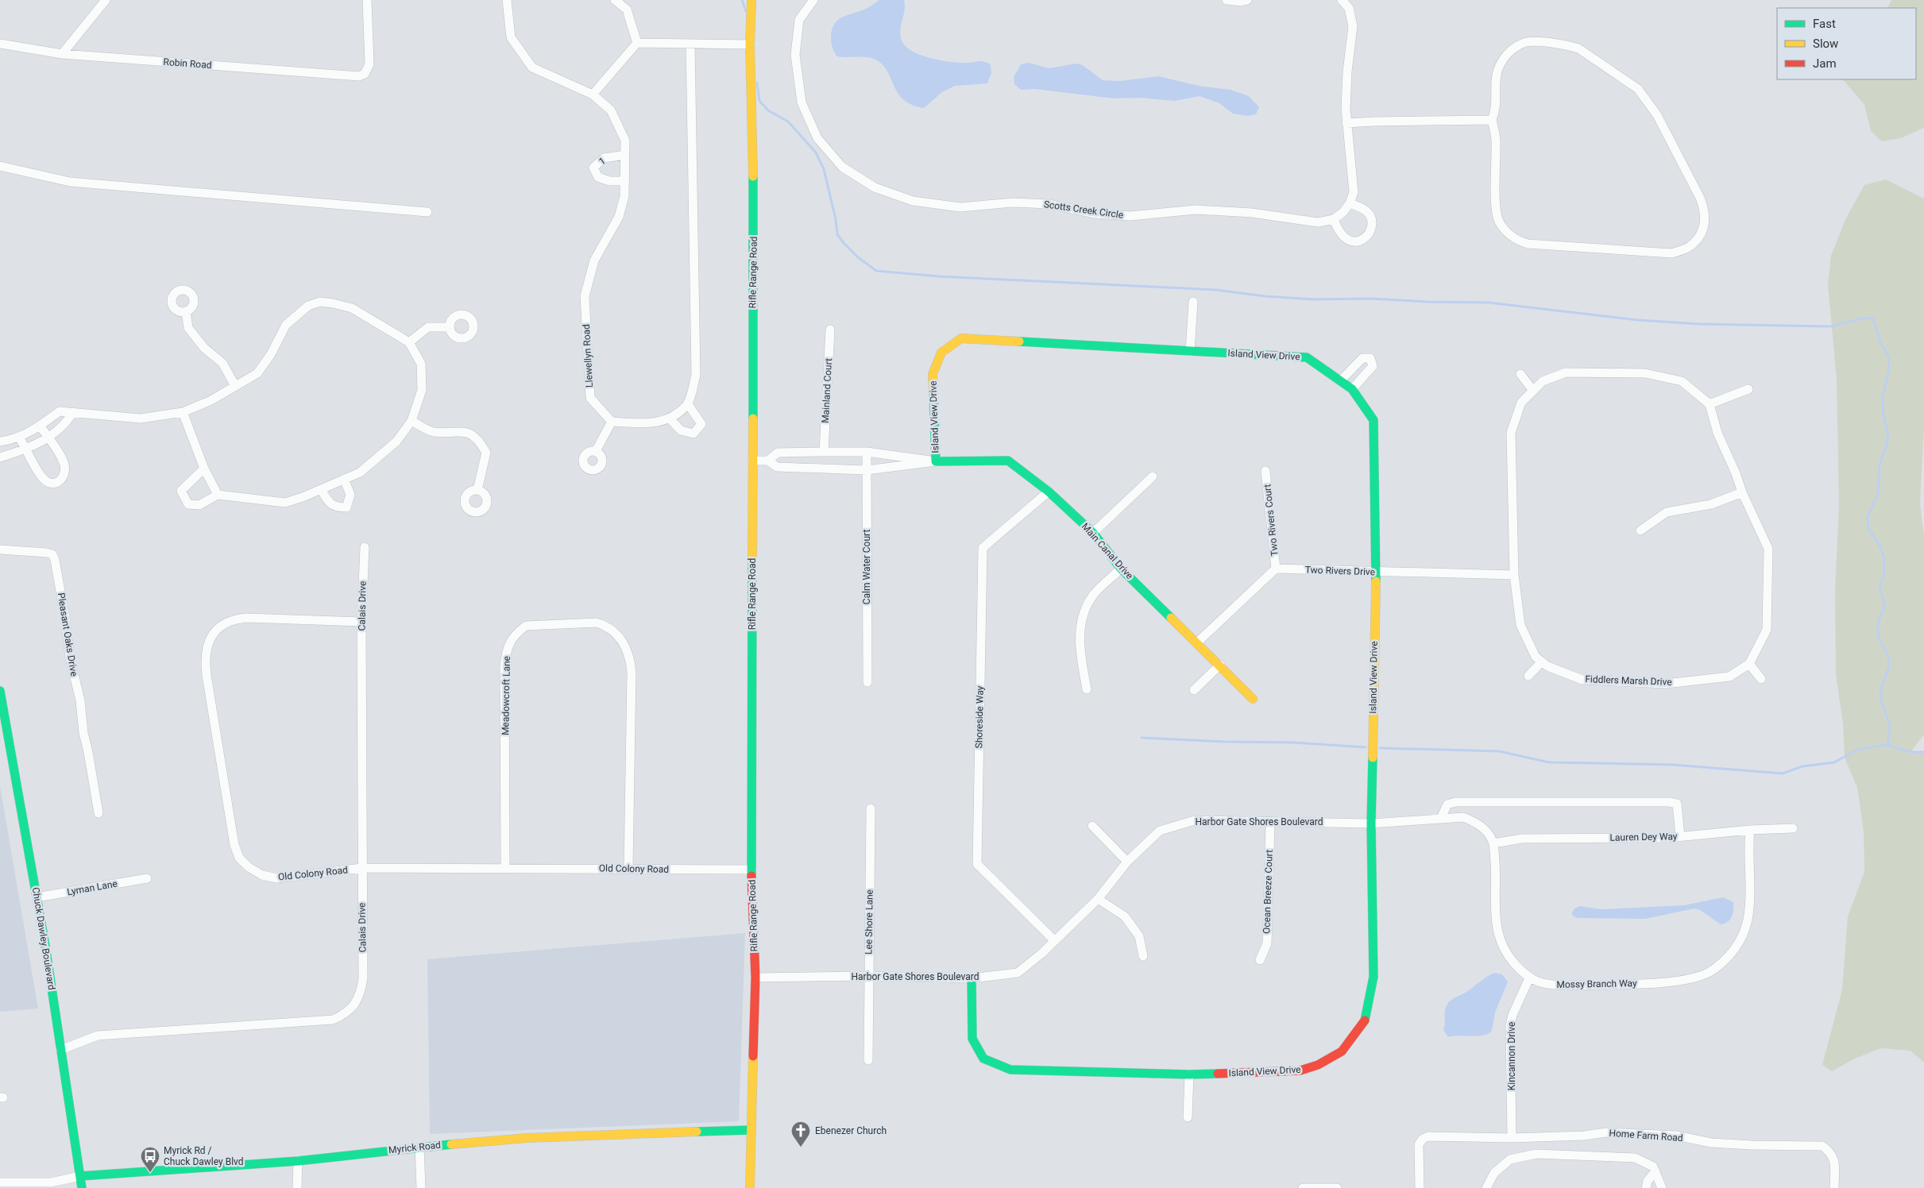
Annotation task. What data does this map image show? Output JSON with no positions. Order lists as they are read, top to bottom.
{
  "streets": {
    "street": [
      "Robin Road",
      "1",
      "Scotts Creek Circle",
      "Rifle Range Road",
      "Island View Drive",
      "Llewellyn Road",
      "Mainland Court",
      "Two Rivers Court",
      "Main Canal Drive",
      "Calm Water Court",
      "Two Rivers Drive",
      "Calais Drive",
      "Pleasant Oaks Drive",
      "Fiddlers Marsh Drive",
      "Meadowcroft Lane",
      "Shoreside Way",
      "Harbor Gate Shores Boulevard",
      "Lauren Dey Way",
      "Old Colony Road",
      "Lyman Lane",
      "Ocean Breeze Court",
      "Lee Shore Lane",
      "Chuck Dawley Boulevard",
      "Mossy Branch Way",
      "Kincannon Drive",
      "Home Farm Road",
      "Myrick Road"
    ]
  },
  "crossings": [
    ["1", "Llewellyn Road"],
    ["Rifle Range Road", "Main Canal Drive"],
    ["Rifle Range Road", "Harbor Gate Shores Boulevard"],
    ["Rifle Range Road", "Old Colony Road"],
    ["Rifle Range Road", "Myrick Road"],
    ["Island View Drive", "Main Canal Drive"],
    ["Island View Drive", "Two Rivers Drive"],
    ["Island View Drive", "Harbor Gate Shores Boulevard"],
    ["Mainland Court", "Main Canal Drive"],
    ["Two Rivers Court", "Two Rivers Drive"],
    ["Main Canal Drive", "Calm Water Court"],
    ["Main Canal Drive", "Shoreside Way"],
    ["Two Rivers Drive", "Fiddlers Marsh Drive"],
    ["Calais Drive", "Old Colony Road"],
    ["Calais Drive", "Chuck Dawley Boulevard"],
    ["Meadowcroft Lane", "Old Colony Road"],
    ["Shoreside Way", "Harbor Gate Shores Boulevard"],
    ["Harbor Gate Shores Boulevard", "Ocean Breeze Court"],
    ["Harbor Gate Shores Boulevard", "Lee Shore Lane"],
    ["Lauren Dey Way", "Mossy Branch Way"],
    ["Lyman Lane", "Chuck Dawley Boulevard"],
    ["Chuck Dawley Boulevard", "Myrick Road"],
    ["Mossy Branch Way", "Kincannon Drive"],
    ["Kincannon Drive", "Home Farm Road"]
  ],
  "places": {
    "church": ["Ebenezer Church"],
    "bus stop": ["Myrick Rd / Chuck Dawley Blvd"]
  },
  "legend": ["Fast", "Slow", "Jam"]
}
